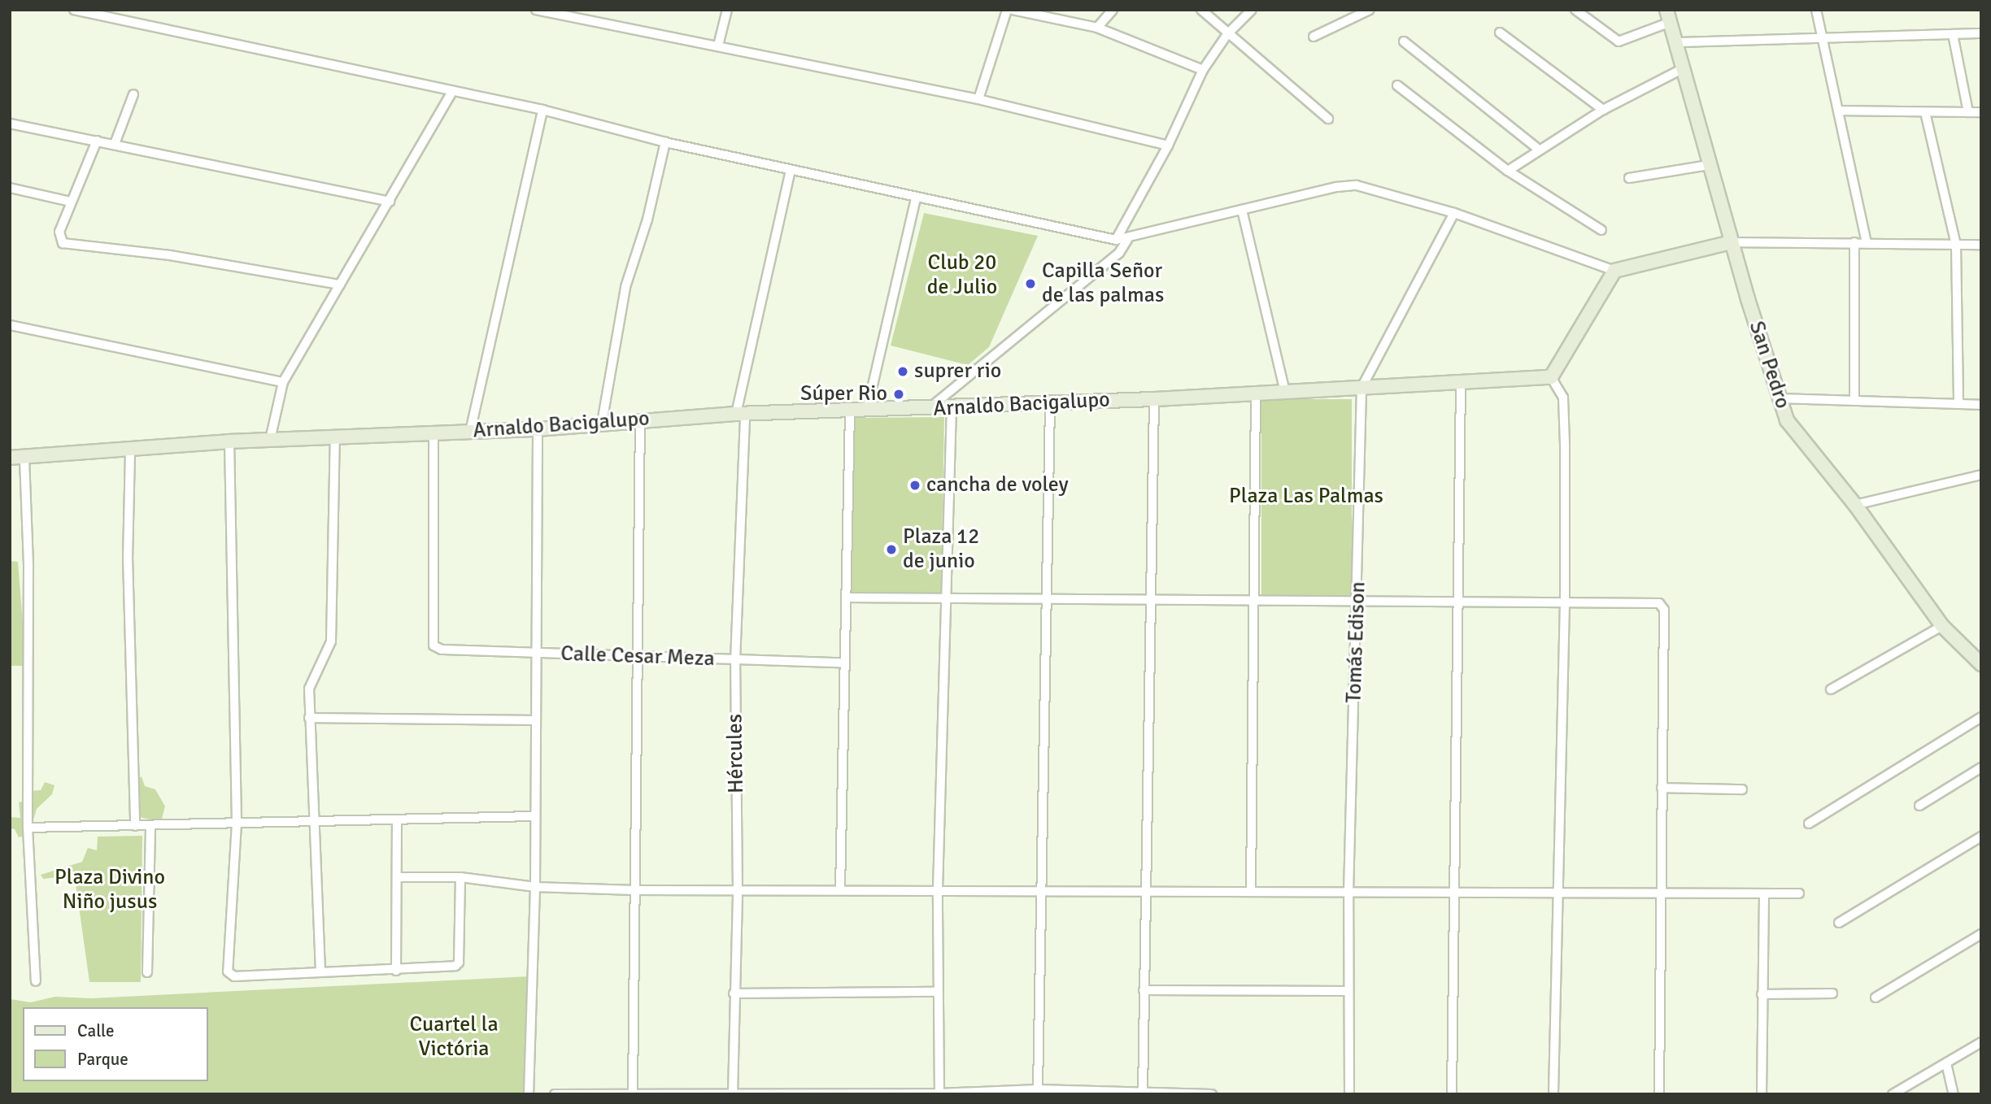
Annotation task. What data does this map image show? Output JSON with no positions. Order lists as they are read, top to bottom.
{
  "streets": {
    "street": [
      "San Pedro",
      "Arnaldo Bacigalupo",
      "Tomás Edison",
      "Calle Cesar Meza",
      "Hércules"
    ]
  },
  "crossings": [
    ["Arnaldo Bacigalupo", "Tomás Edison"],
    ["Arnaldo Bacigalupo", "Calle Cesar Meza"],
    ["Arnaldo Bacigalupo", "Hércules"],
    ["Calle Cesar Meza", "Hércules"]
  ],
  "parks": [
    "Club 20 de Julio",
    "Plaza Las Palmas",
    "Plaza Divino Niño jusus",
    "Cuartel la Victória"
  ],
  "places": [
    "Capilla Señor de las palmas",
    "suprer rio",
    "Súper Rio",
    "cancha de voley",
    "Plaza 12 de junio"
  ],
  "legend": ["Calle", "Parque"]
}
